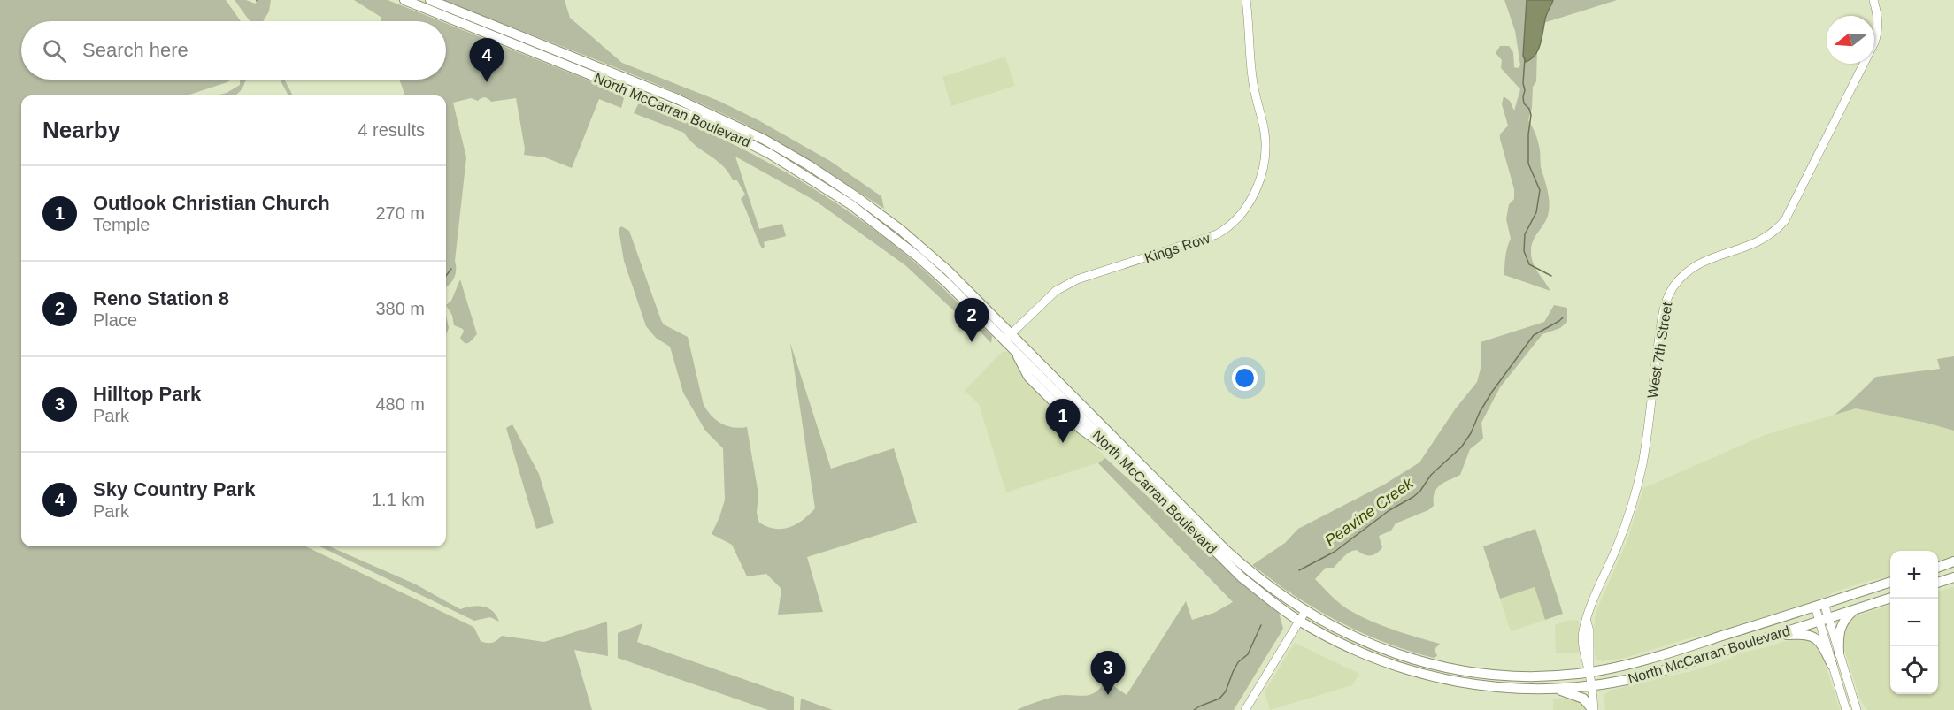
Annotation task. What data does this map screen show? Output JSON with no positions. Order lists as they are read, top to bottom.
{
  "streets": {
    "main road": ["North McCarran Boulevard", "Kings Row", "West 7th Street"]
  },
  "crossings": [
    ["North McCarran Boulevard", "Kings Row"],
    ["North McCarran Boulevard", "West 7th Street"]
  ],
  "water": ["Peavine Creek"],
  "north": "left",
  "page": {
    "search": "Search here",
    "pins": [
      "4",
      "2",
      "1",
      "3"
    ],
    "heading": ["Nearby", "4 results"],
    "list": [
      {
        "mark": "1",
        "name": "Outlook Christian Church",
        "note": "Temple",
        "value": "270 m"
      },
      {
        "mark": "2",
        "name": "Reno Station 8",
        "note": "Place",
        "value": "380 m"
      },
      {
        "mark": "3",
        "name": "Hilltop Park",
        "note": "Park",
        "value": "480 m"
      },
      {
        "mark": "4",
        "name": "Sky Country Park",
        "note": "Park",
        "value": "1.1 km"
      }
    ],
    "map_buttons": ["+", "−"]
  }
}
